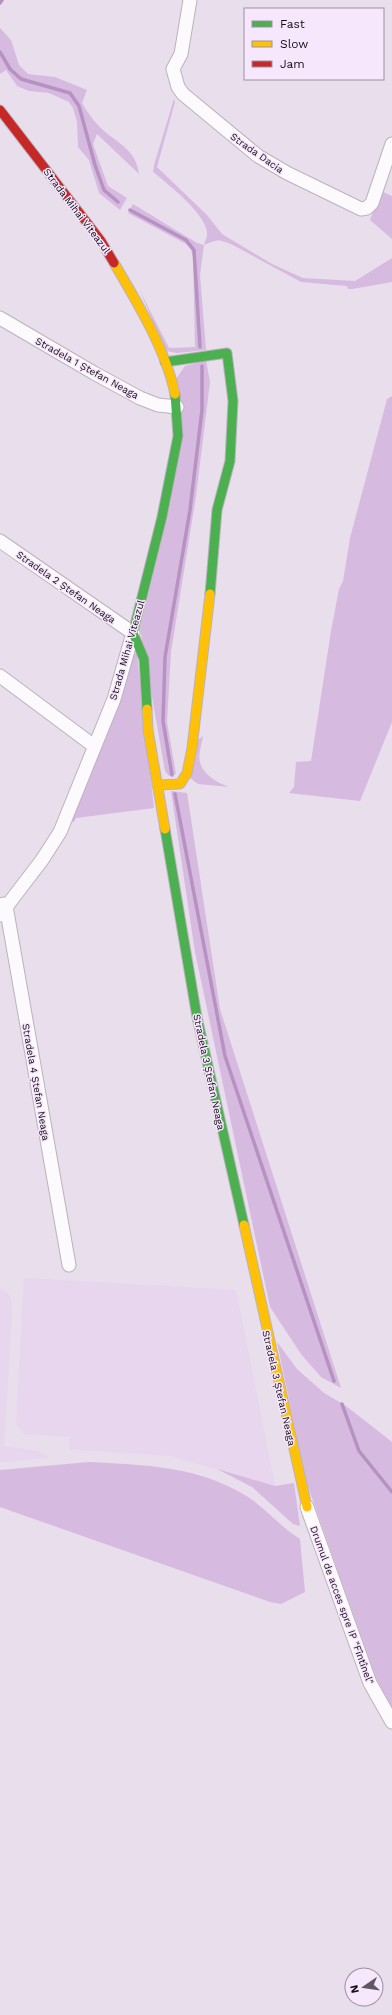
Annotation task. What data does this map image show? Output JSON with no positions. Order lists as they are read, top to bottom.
{
  "streets": {
    "street": [
      "Strada Dacia",
      "Strada Mihai Viteazul",
      "Stradela 1 Ștefan Neaga",
      "Stradela 2 Ștefan Neaga",
      "Stradela 3 Ștefan Neaga",
      "Stradela 4 Ștefan Neaga",
      "Drumul de acces spre IP \"Fîntînel\""
    ]
  },
  "crossings": [
    ["Strada Mihai Viteazul", "Stradela 1 Ștefan Neaga"],
    ["Strada Mihai Viteazul", "Stradela 2 Ștefan Neaga"],
    ["Strada Mihai Viteazul", "Stradela 3 Ștefan Neaga"],
    ["Strada Mihai Viteazul", "Stradela 4 Ștefan Neaga"],
    ["Stradela 2 Ștefan Neaga", "Stradela 3 Ștefan Neaga"],
    ["Stradela 3 Ștefan Neaga", "Drumul de acces spre IP \"Fîntînel\""]
  ],
  "legend": ["Fast", "Slow", "Jam"],
  "north": "left"
}
